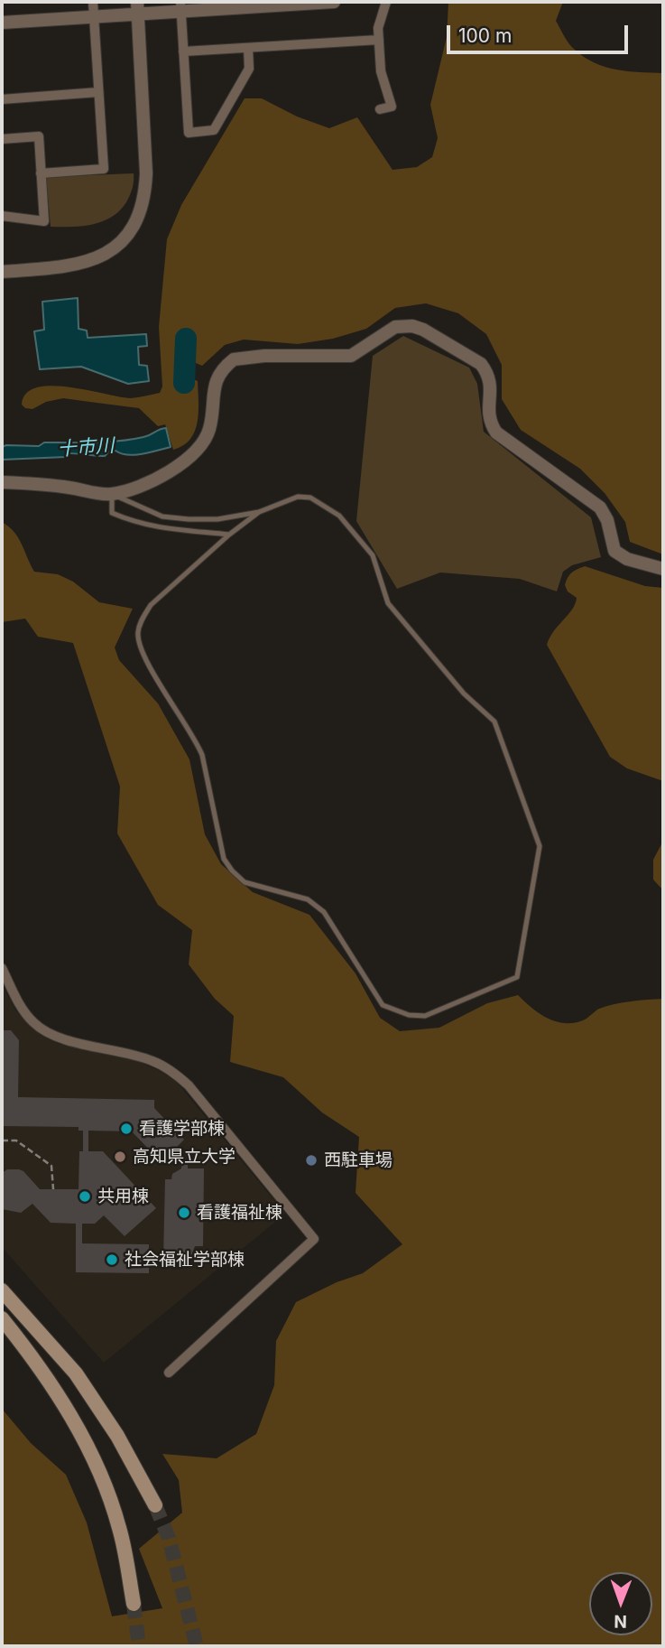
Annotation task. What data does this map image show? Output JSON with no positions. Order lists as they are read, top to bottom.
{
  "water": ["十市川"],
  "places": [
    "看護学部棟",
    "高知県立大学",
    "西駐車場",
    "共用棟",
    "看護福祉棟",
    "社会福祉学部棟"
  ],
  "scale_bar": "100 m",
  "north": "bottom"
}
